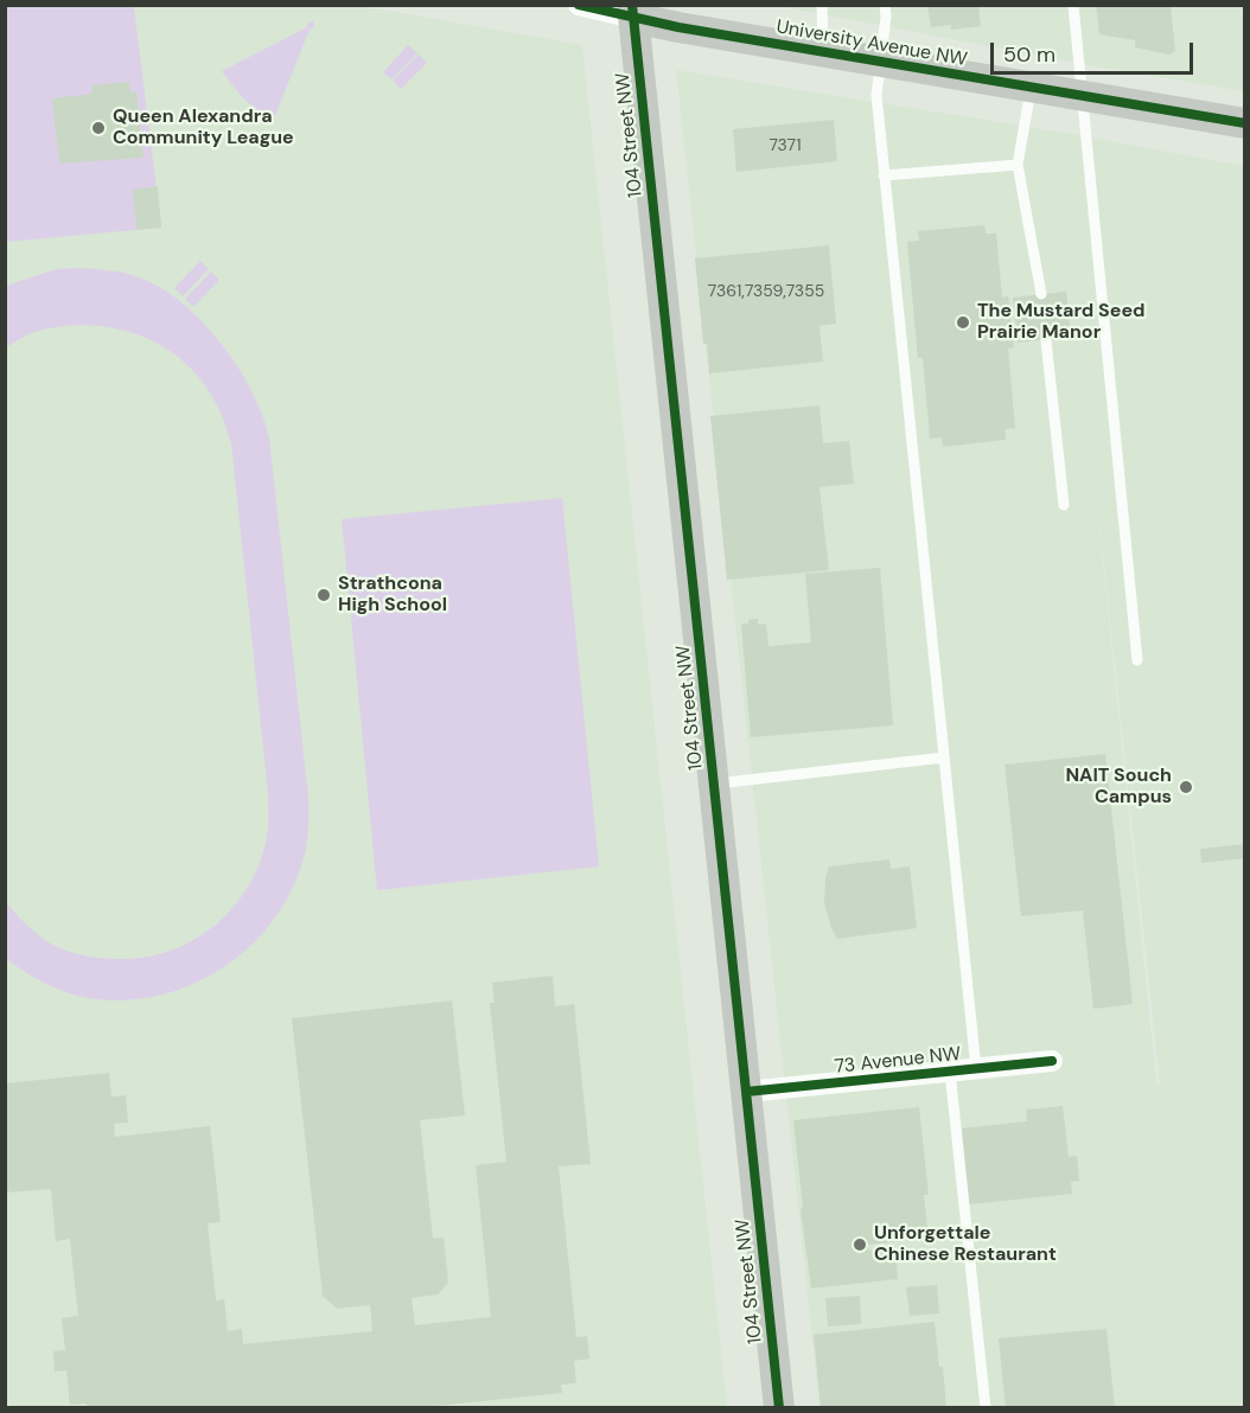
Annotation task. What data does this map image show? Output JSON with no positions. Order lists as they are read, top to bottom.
{
  "streets": {
    "main road": ["University Avenue NW", "104 Street NW"],
    "street": ["73 Avenue NW"]
  },
  "crossings": [
    ["University Avenue NW", "104 Street NW"],
    ["104 Street NW", "73 Avenue NW"]
  ],
  "places": [
    "Queen Alexandra Community League",
    "The Mustard Seed Prairie Manor",
    "Strathcona High School",
    "NAIT Souch Campus",
    "Unforgettale Chinese Restaurant"
  ],
  "house_numbers": ["7371", "7361,7359,7355"],
  "scale_bar": "50 m"
}
